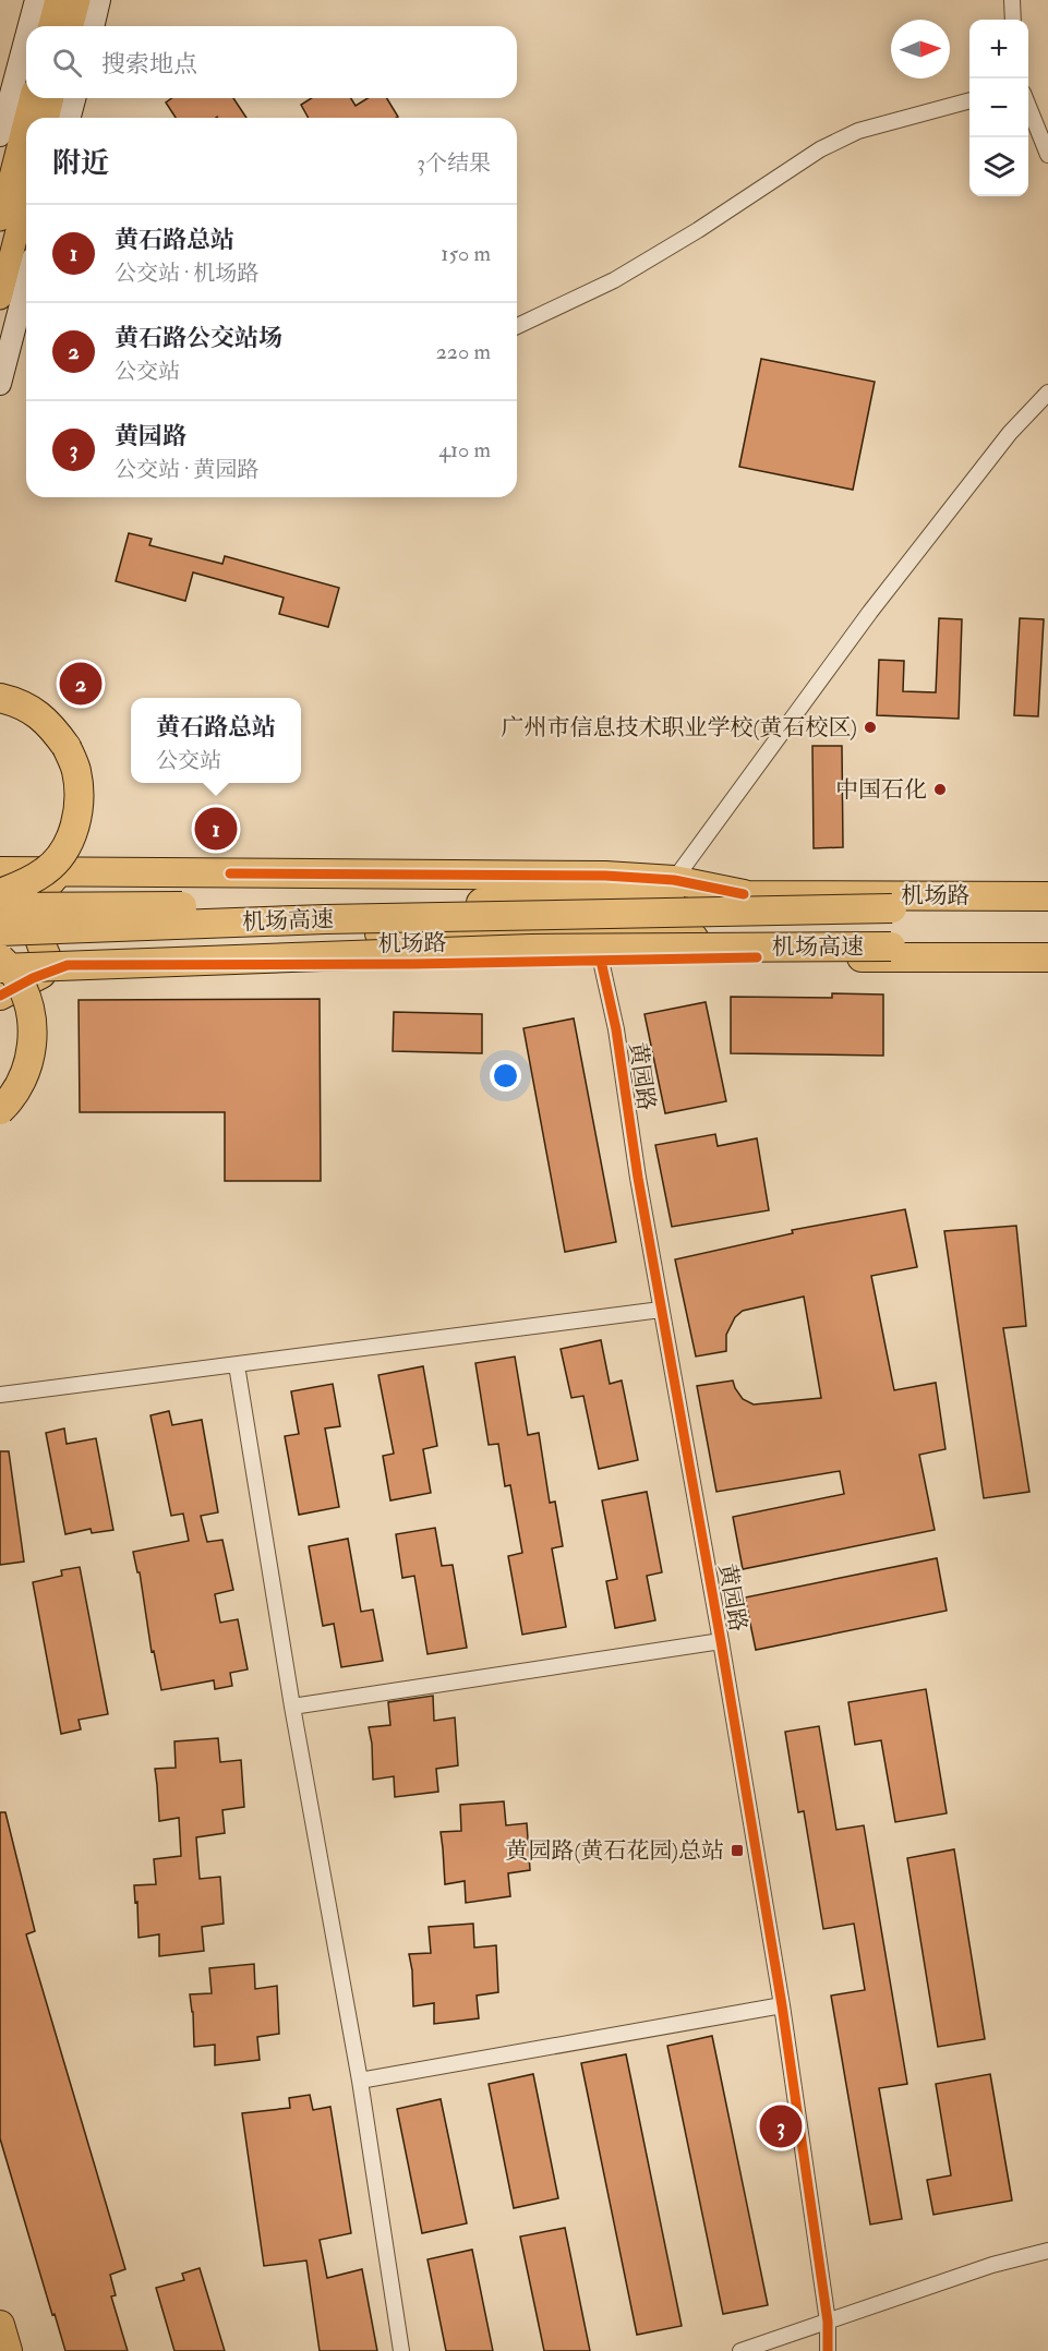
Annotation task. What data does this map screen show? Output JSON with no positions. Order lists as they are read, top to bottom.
{
  "streets": {
    "highway": ["机场路", "机场高速"],
    "street": ["黄园路"]
  },
  "crossings": [
    ["机场路", "黄园路"]
  ],
  "places": {
    "other": ["广州市信息技术职业学校(黄石校区)", "中国石化"],
    "transit": ["黄园路(黄石花园)总站"]
  },
  "north": "right",
  "page": {
    "map_buttons": ["+", "−"],
    "search": "搜索地点",
    "heading": ["附近", "3个结果"],
    "list": [
      {
        "mark": "1",
        "name": "黄石路总站",
        "note": "公交站 · 机场路",
        "value": "150 m"
      },
      {
        "mark": "2",
        "name": "黄石路公交站场",
        "note": "公交站",
        "value": "220 m"
      },
      {
        "mark": "3",
        "name": "黄园路",
        "note": "公交站 · 黄园路",
        "value": "410 m"
      }
    ],
    "pins": ["2", "1", "3"],
    "popup": ["黄石路总站", "公交站"]
  }
}
